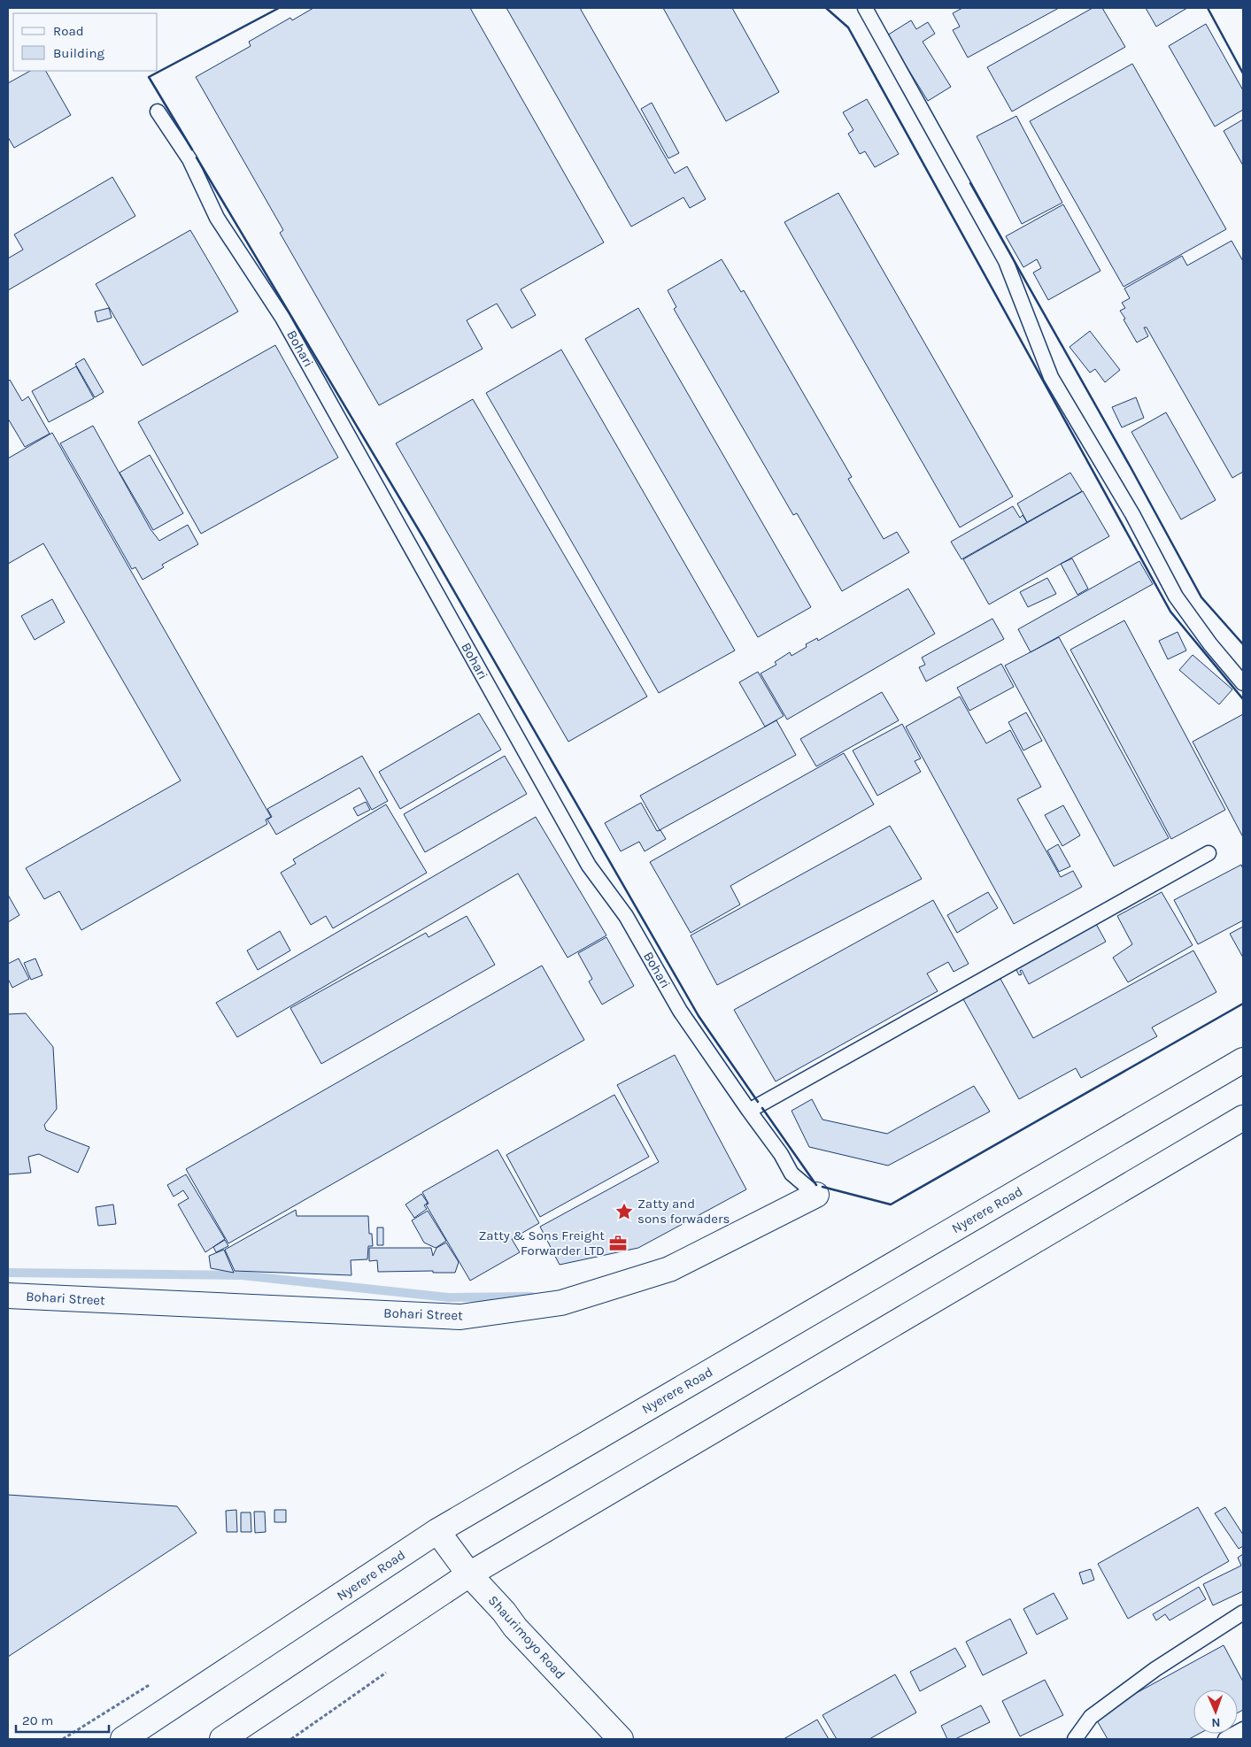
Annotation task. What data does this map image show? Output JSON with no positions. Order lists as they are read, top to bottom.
{
  "streets": {
    "main road": ["Nyerere Road", "Bohari Street", "Shaurimoyo Road"],
    "lane": ["Bohari"]
  },
  "crossings": [
    ["Bohari", "Bohari Street"],
    ["Nyerere Road", "Shaurimoyo Road"]
  ],
  "places": {
    "place": ["Zatty and sons forwaders"],
    "office": ["Zatty & Sons Freight Forwarder LTD"]
  },
  "legend": ["Road", "Building"],
  "scale_bar": "20 m",
  "north": "bottom"
}
